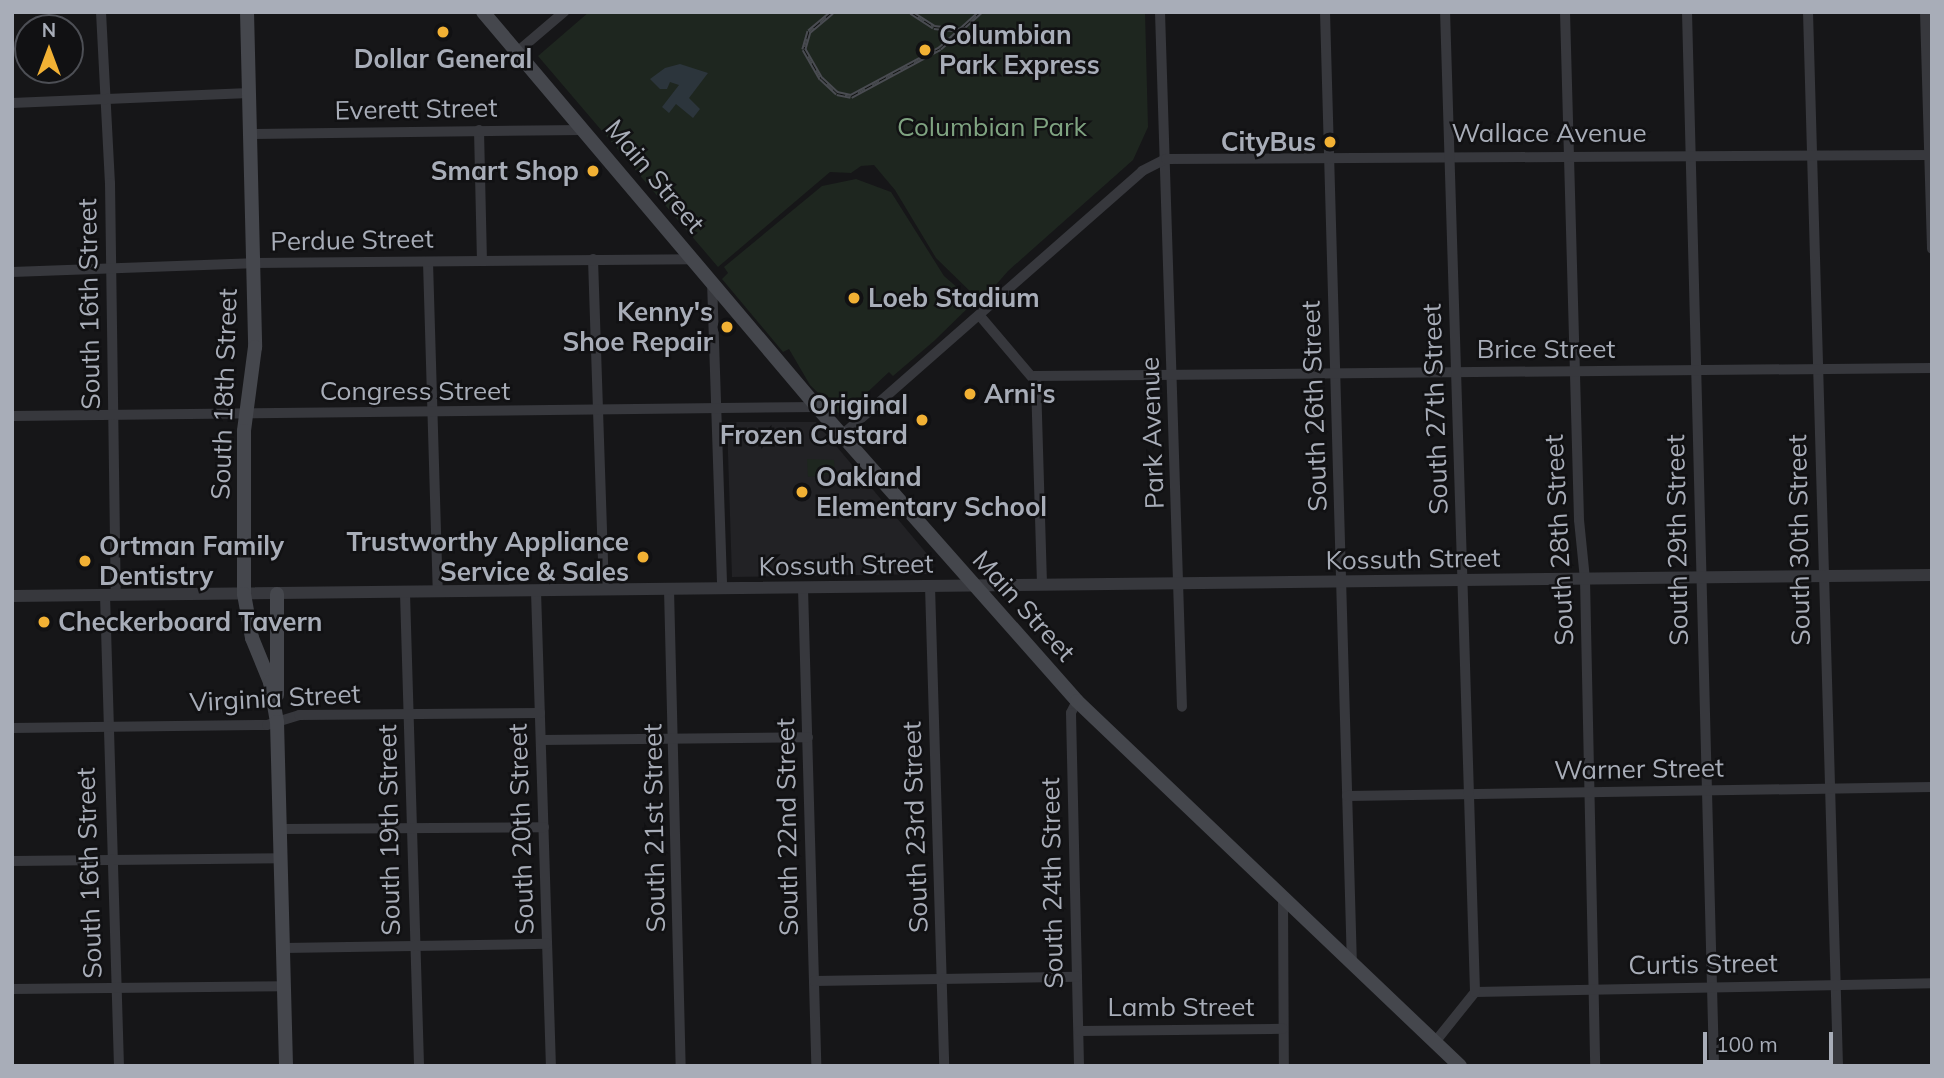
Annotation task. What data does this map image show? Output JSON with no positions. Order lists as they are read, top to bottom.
{
  "streets": {
    "main road": ["Main Street", "South 18th Street"],
    "street": [
      "Everett Street",
      "Wallace Avenue",
      "Perdue Street",
      "South 16th Street",
      "Brice Street",
      "Congress Street",
      "South 26th Street",
      "South 27th Street",
      "Park Avenue",
      "South 28th Street",
      "South 29th Street",
      "South 30th Street",
      "Kossuth Street",
      "Virginia Street",
      "Warner Street",
      "South 22nd Street",
      "South 23rd Street",
      "South 21st Street",
      "South 20th Street",
      "South 19th Street",
      "South 24th Street",
      "Curtis Street",
      "Lamb Street"
    ]
  },
  "crossings": [
    ["Everett Street", "Main Street"],
    ["Everett Street", "South 18th Street"],
    ["Wallace Avenue", "Main Street"],
    ["Wallace Avenue", "South 26th Street"],
    ["Wallace Avenue", "South 27th Street"],
    ["Wallace Avenue", "Park Avenue"],
    ["Wallace Avenue", "South 28th Street"],
    ["Wallace Avenue", "South 29th Street"],
    ["Wallace Avenue", "South 30th Street"],
    ["Main Street", "Perdue Street"],
    ["Main Street", "Congress Street"],
    ["Main Street", "South 26th Street"],
    ["Main Street", "Kossuth Street"],
    ["Main Street", "South 24th Street"],
    ["Perdue Street", "South 16th Street"],
    ["Perdue Street", "South 18th Street"],
    ["South 16th Street", "Congress Street"],
    ["South 16th Street", "Kossuth Street"],
    ["South 16th Street", "Virginia Street"],
    ["Brice Street", "South 26th Street"],
    ["Brice Street", "South 27th Street"],
    ["Brice Street", "Park Avenue"],
    ["Brice Street", "South 28th Street"],
    ["Brice Street", "South 29th Street"],
    ["Brice Street", "South 30th Street"],
    ["Congress Street", "South 18th Street"],
    ["South 18th Street", "Kossuth Street"],
    ["South 18th Street", "Virginia Street"],
    ["South 26th Street", "Kossuth Street"],
    ["South 26th Street", "Warner Street"],
    ["South 27th Street", "Kossuth Street"],
    ["South 27th Street", "Warner Street"],
    ["South 27th Street", "Curtis Street"],
    ["Park Avenue", "Kossuth Street"],
    ["South 28th Street", "Kossuth Street"],
    ["South 28th Street", "Warner Street"],
    ["South 28th Street", "Curtis Street"],
    ["South 29th Street", "Kossuth Street"],
    ["South 29th Street", "Warner Street"],
    ["South 29th Street", "Curtis Street"],
    ["South 30th Street", "Kossuth Street"],
    ["South 30th Street", "Warner Street"],
    ["South 30th Street", "Curtis Street"],
    ["Kossuth Street", "South 22nd Street"],
    ["Kossuth Street", "South 23rd Street"],
    ["Kossuth Street", "South 21st Street"],
    ["Kossuth Street", "South 20th Street"],
    ["Kossuth Street", "South 19th Street"],
    ["Virginia Street", "South 20th Street"],
    ["Virginia Street", "South 19th Street"],
    ["South 22nd Street", "Lamb Street"],
    ["South 23rd Street", "Lamb Street"],
    ["South 24th Street", "Lamb Street"]
  ],
  "parks": ["Columbian Park"],
  "places": [
    "Dollar General",
    "Columbian Park Express",
    "CityBus",
    "Smart Shop",
    "Loeb Stadium",
    "Kenny's Shoe Repair",
    "Arni's",
    "Original Frozen Custard",
    "Oakland Elementary School",
    "Trustworthy Appliance Service & Sales",
    "Ortman Family Dentistry",
    "Checkerboard Tavern"
  ],
  "scale_bar": "100 m",
  "north": "top"
}
